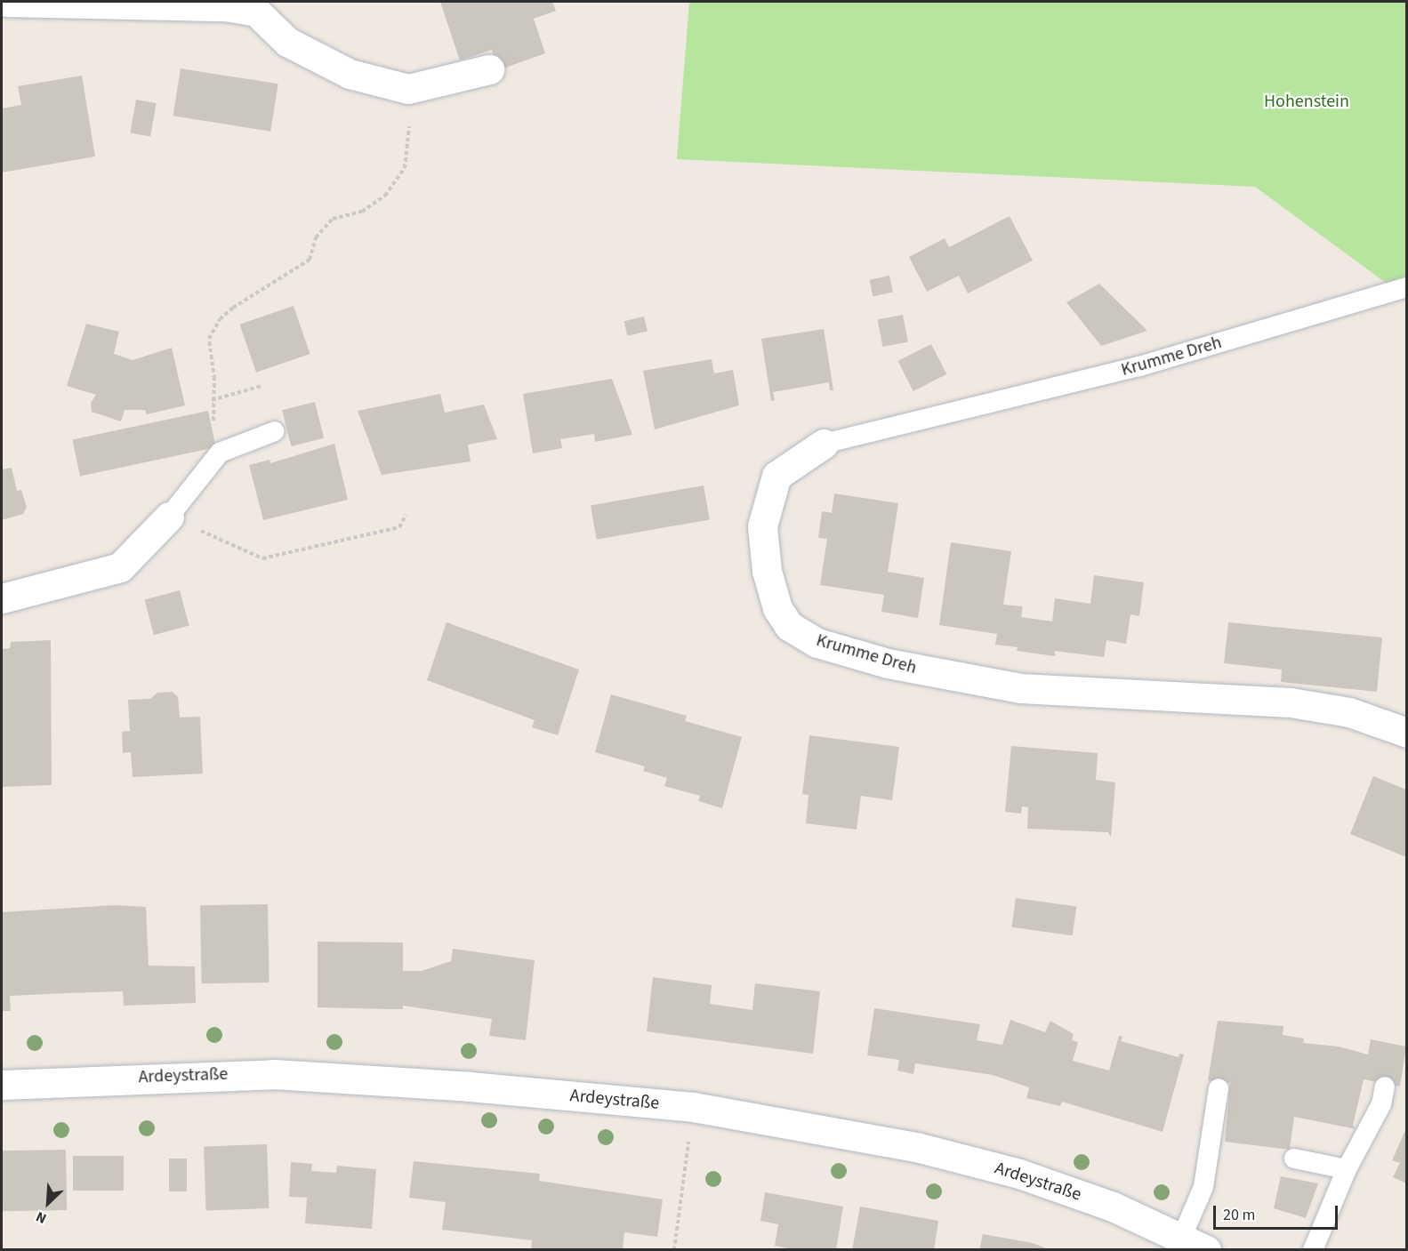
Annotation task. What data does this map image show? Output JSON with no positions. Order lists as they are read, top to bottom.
{
  "streets": {
    "street": ["Krumme Dreh", "Ardeystraße"]
  },
  "parks": ["Hohenstein"],
  "scale_bar": "20 m",
  "north": "bottom left"
}
